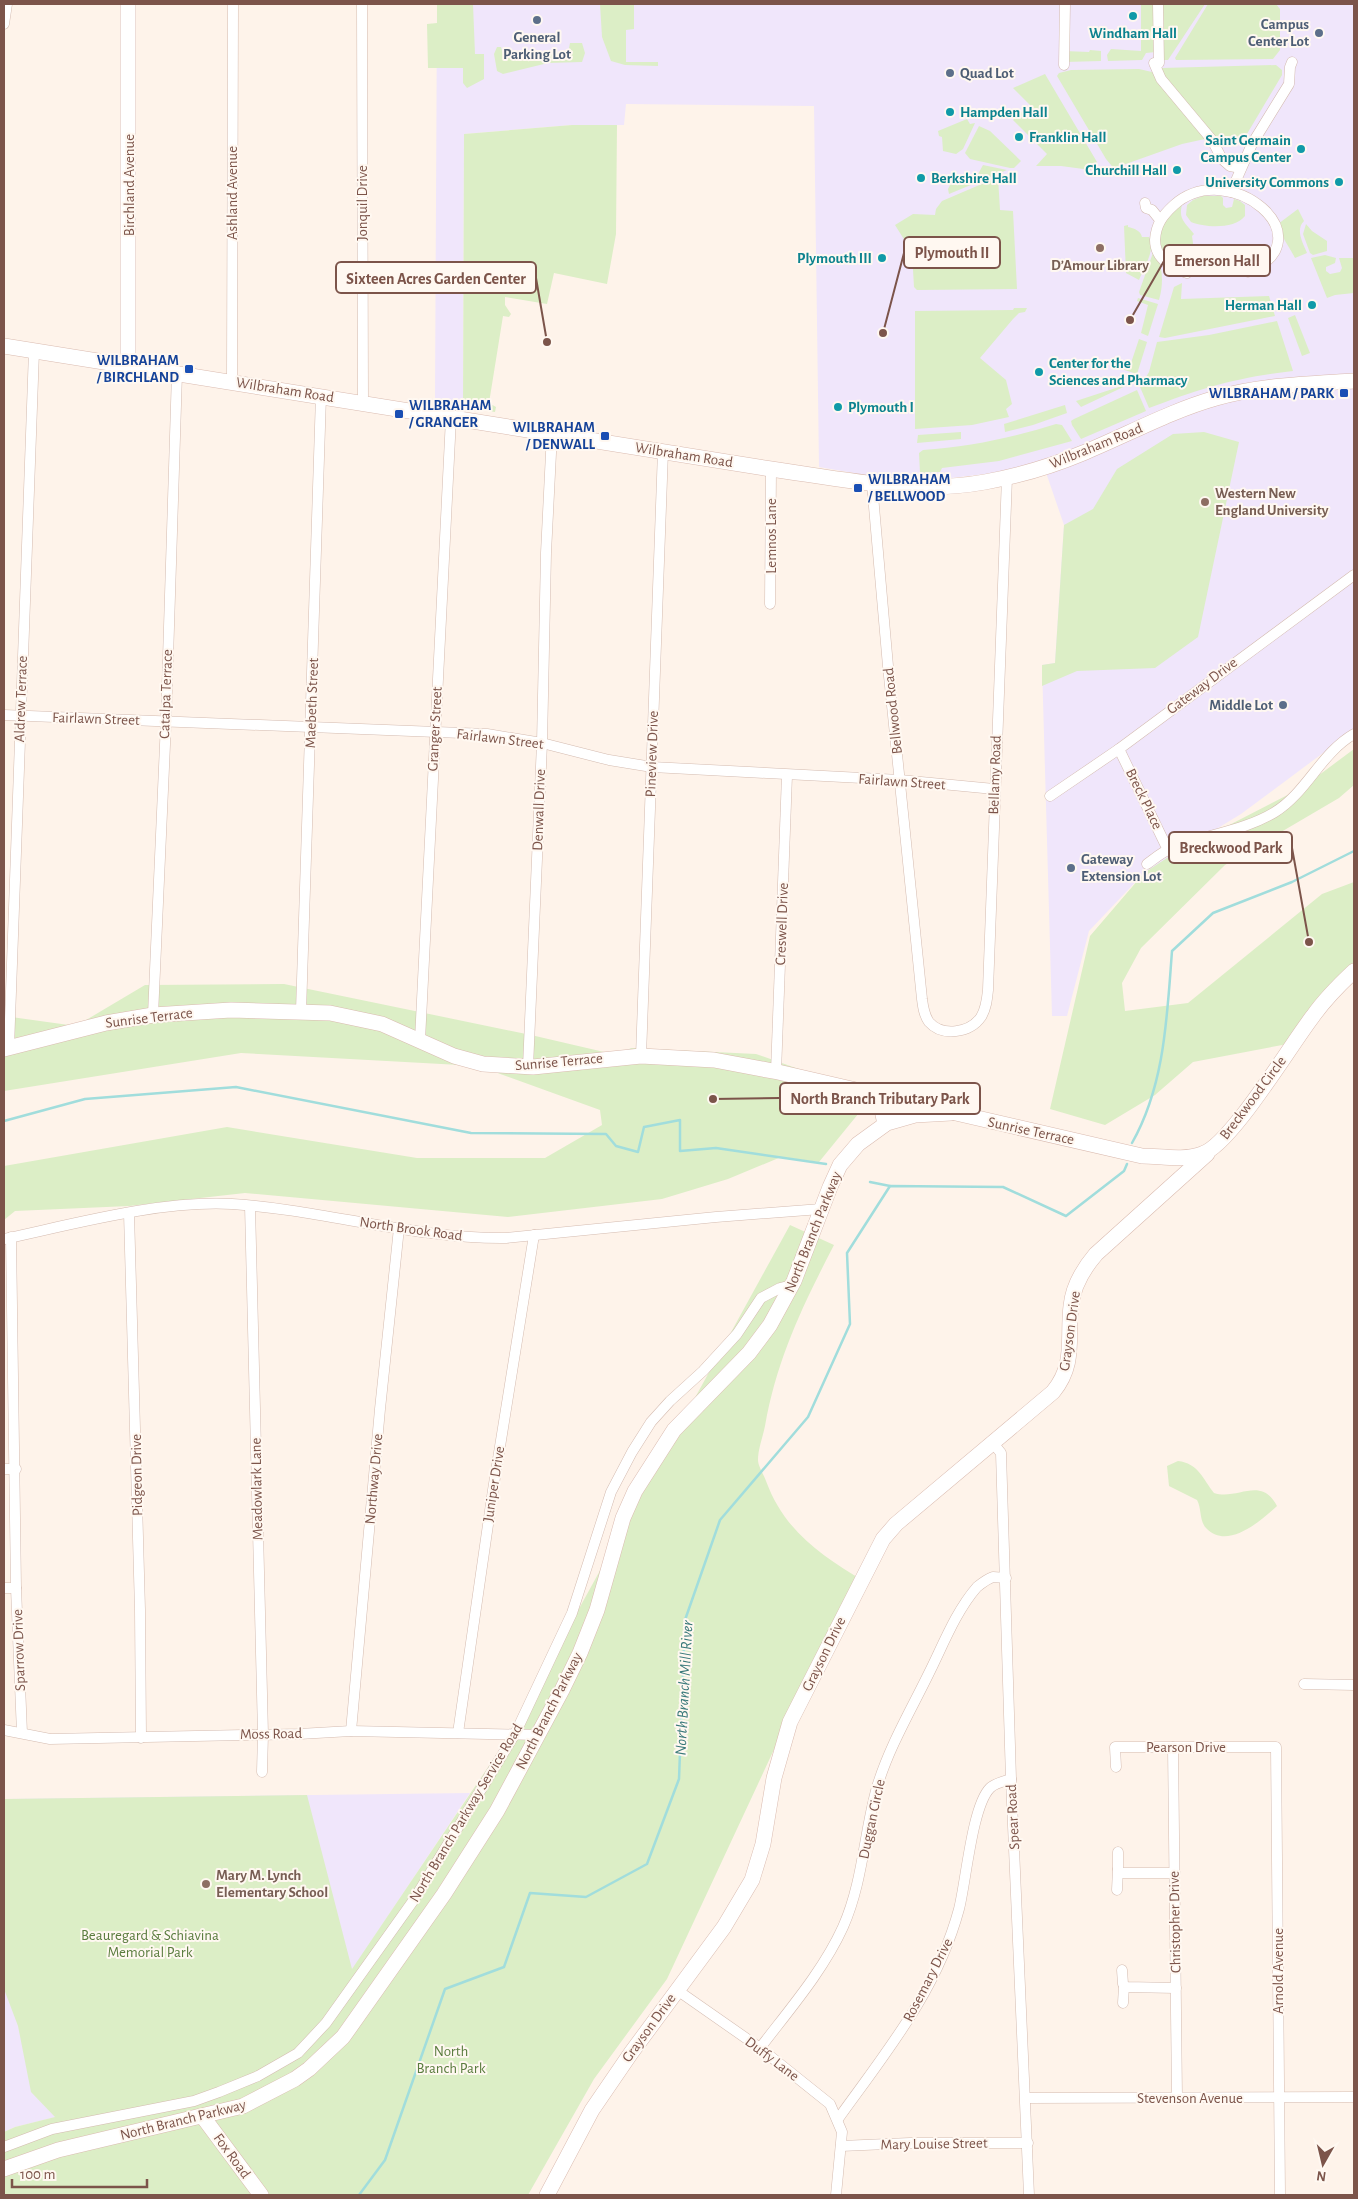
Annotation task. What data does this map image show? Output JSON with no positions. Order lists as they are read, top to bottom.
{
  "streets": {
    "street": [
      "Birchland Avenue",
      "Ashland Avenue",
      "Jonquil Drive",
      "Wilbraham Road",
      "Lemnos Lane",
      "Gateway Drive",
      "Catalpa Terrace",
      "Aldrew Terrace",
      "Maebeth Street",
      "Bellwood Road",
      "Fairlawn Street",
      "Granger Street",
      "Pineview Drive",
      "Bellamy Road",
      "Breck Place",
      "Denwall Drive",
      "Creswell Drive",
      "Sunrise Terrace",
      "Breckwood Circle",
      "North Brook Road",
      "North Branch Parkway",
      "Grayson Drive",
      "Pidgeon Drive",
      "Northway Drive",
      "Juniper Drive",
      "Meadowlark Lane",
      "Sparrow Drive",
      "Moss Road",
      "Pearson Drive",
      "North Branch Parkway Service Road",
      "Spear Road",
      "Duggan Circle",
      "Christopher Drive",
      "Arnold Avenue",
      "Rosemary Drive",
      "Duffy Lane",
      "Stevenson Avenue",
      "Mary Louise Street",
      "Fox Road"
    ]
  },
  "crossings": [
    ["Birchland Avenue", "Wilbraham Road"],
    ["Ashland Avenue", "Wilbraham Road"],
    ["Jonquil Drive", "Wilbraham Road"],
    ["Wilbraham Road", "Lemnos Lane"],
    ["Wilbraham Road", "Catalpa Terrace"],
    ["Wilbraham Road", "Aldrew Terrace"],
    ["Wilbraham Road", "Maebeth Street"],
    ["Wilbraham Road", "Bellwood Road"],
    ["Wilbraham Road", "Granger Street"],
    ["Wilbraham Road", "Pineview Drive"],
    ["Wilbraham Road", "Bellamy Road"],
    ["Wilbraham Road", "Denwall Drive"],
    ["Gateway Drive", "Breck Place"],
    ["Catalpa Terrace", "Fairlawn Street"],
    ["Catalpa Terrace", "Sunrise Terrace"],
    ["Aldrew Terrace", "Fairlawn Street"],
    ["Aldrew Terrace", "Sunrise Terrace"],
    ["Maebeth Street", "Fairlawn Street"],
    ["Maebeth Street", "Sunrise Terrace"],
    ["Bellwood Road", "Fairlawn Street"],
    ["Bellwood Road", "Bellamy Road"],
    ["Fairlawn Street", "Granger Street"],
    ["Fairlawn Street", "Pineview Drive"],
    ["Fairlawn Street", "Bellamy Road"],
    ["Fairlawn Street", "Denwall Drive"],
    ["Fairlawn Street", "Creswell Drive"],
    ["Granger Street", "Sunrise Terrace"],
    ["Pineview Drive", "Sunrise Terrace"],
    ["Denwall Drive", "Sunrise Terrace"],
    ["Creswell Drive", "Sunrise Terrace"],
    ["Sunrise Terrace", "Breckwood Circle"],
    ["Sunrise Terrace", "North Branch Parkway"],
    ["Breckwood Circle", "Grayson Drive"],
    ["North Brook Road", "North Branch Parkway"],
    ["North Brook Road", "Pidgeon Drive"],
    ["North Brook Road", "Northway Drive"],
    ["North Brook Road", "Juniper Drive"],
    ["North Brook Road", "Meadowlark Lane"],
    ["North Brook Road", "Sparrow Drive"],
    ["North Branch Parkway", "Moss Road"],
    ["North Branch Parkway", "North Branch Parkway Service Road"],
    ["North Branch Parkway", "Fox Road"],
    ["Grayson Drive", "Spear Road"],
    ["Grayson Drive", "Duffy Lane"],
    ["Pidgeon Drive", "Moss Road"],
    ["Northway Drive", "Moss Road"],
    ["Juniper Drive", "Moss Road"],
    ["Meadowlark Lane", "Moss Road"],
    ["Sparrow Drive", "Moss Road"],
    ["Moss Road", "North Branch Parkway Service Road"],
    ["Pearson Drive", "Christopher Drive"],
    ["Pearson Drive", "Arnold Avenue"],
    ["Spear Road", "Duggan Circle"],
    ["Spear Road", "Rosemary Drive"],
    ["Spear Road", "Stevenson Avenue"],
    ["Spear Road", "Mary Louise Street"],
    ["Duggan Circle", "Duffy Lane"],
    ["Christopher Drive", "Stevenson Avenue"],
    ["Arnold Avenue", "Stevenson Avenue"],
    ["Rosemary Drive", "Duffy Lane"],
    ["Duffy Lane", "Mary Louise Street"]
  ],
  "water": ["North Branch Mill River"],
  "parks": ["Beauregard & Schiavina Memorial Park", "North Branch Park"],
  "places": {
    "other": [
      "Windham Hall",
      "General Parking Lot",
      "Campus Center Lot",
      "Quad Lot",
      "Hampden Hall",
      "Franklin Hall",
      "Saint Germain Campus Center",
      "Churchill Hall",
      "Berkshire Hall",
      "University Commons",
      "D’Amour Library",
      "Plymouth III",
      "Herman Hall",
      "Emerson Hall",
      "Plymouth II",
      "Sixteen Acres Garden Center",
      "Center for the Sciences and Pharmacy",
      "Plymouth I",
      "Western New England University",
      "Middle Lot",
      "Gateway Extension Lot",
      "Breckwood Park",
      "North Branch Tributary Park",
      "Mary M. Lynch Elementary School"
    ],
    "transit": [
      "WILBRAHAM / BIRCHLAND",
      "WILBRAHAM / PARK",
      "WILBRAHAM / GRANGER",
      "WILBRAHAM / DENWALL",
      "WILBRAHAM / BELLWOOD"
    ]
  },
  "scale_bar": "100 m",
  "north": "bottom"
}
